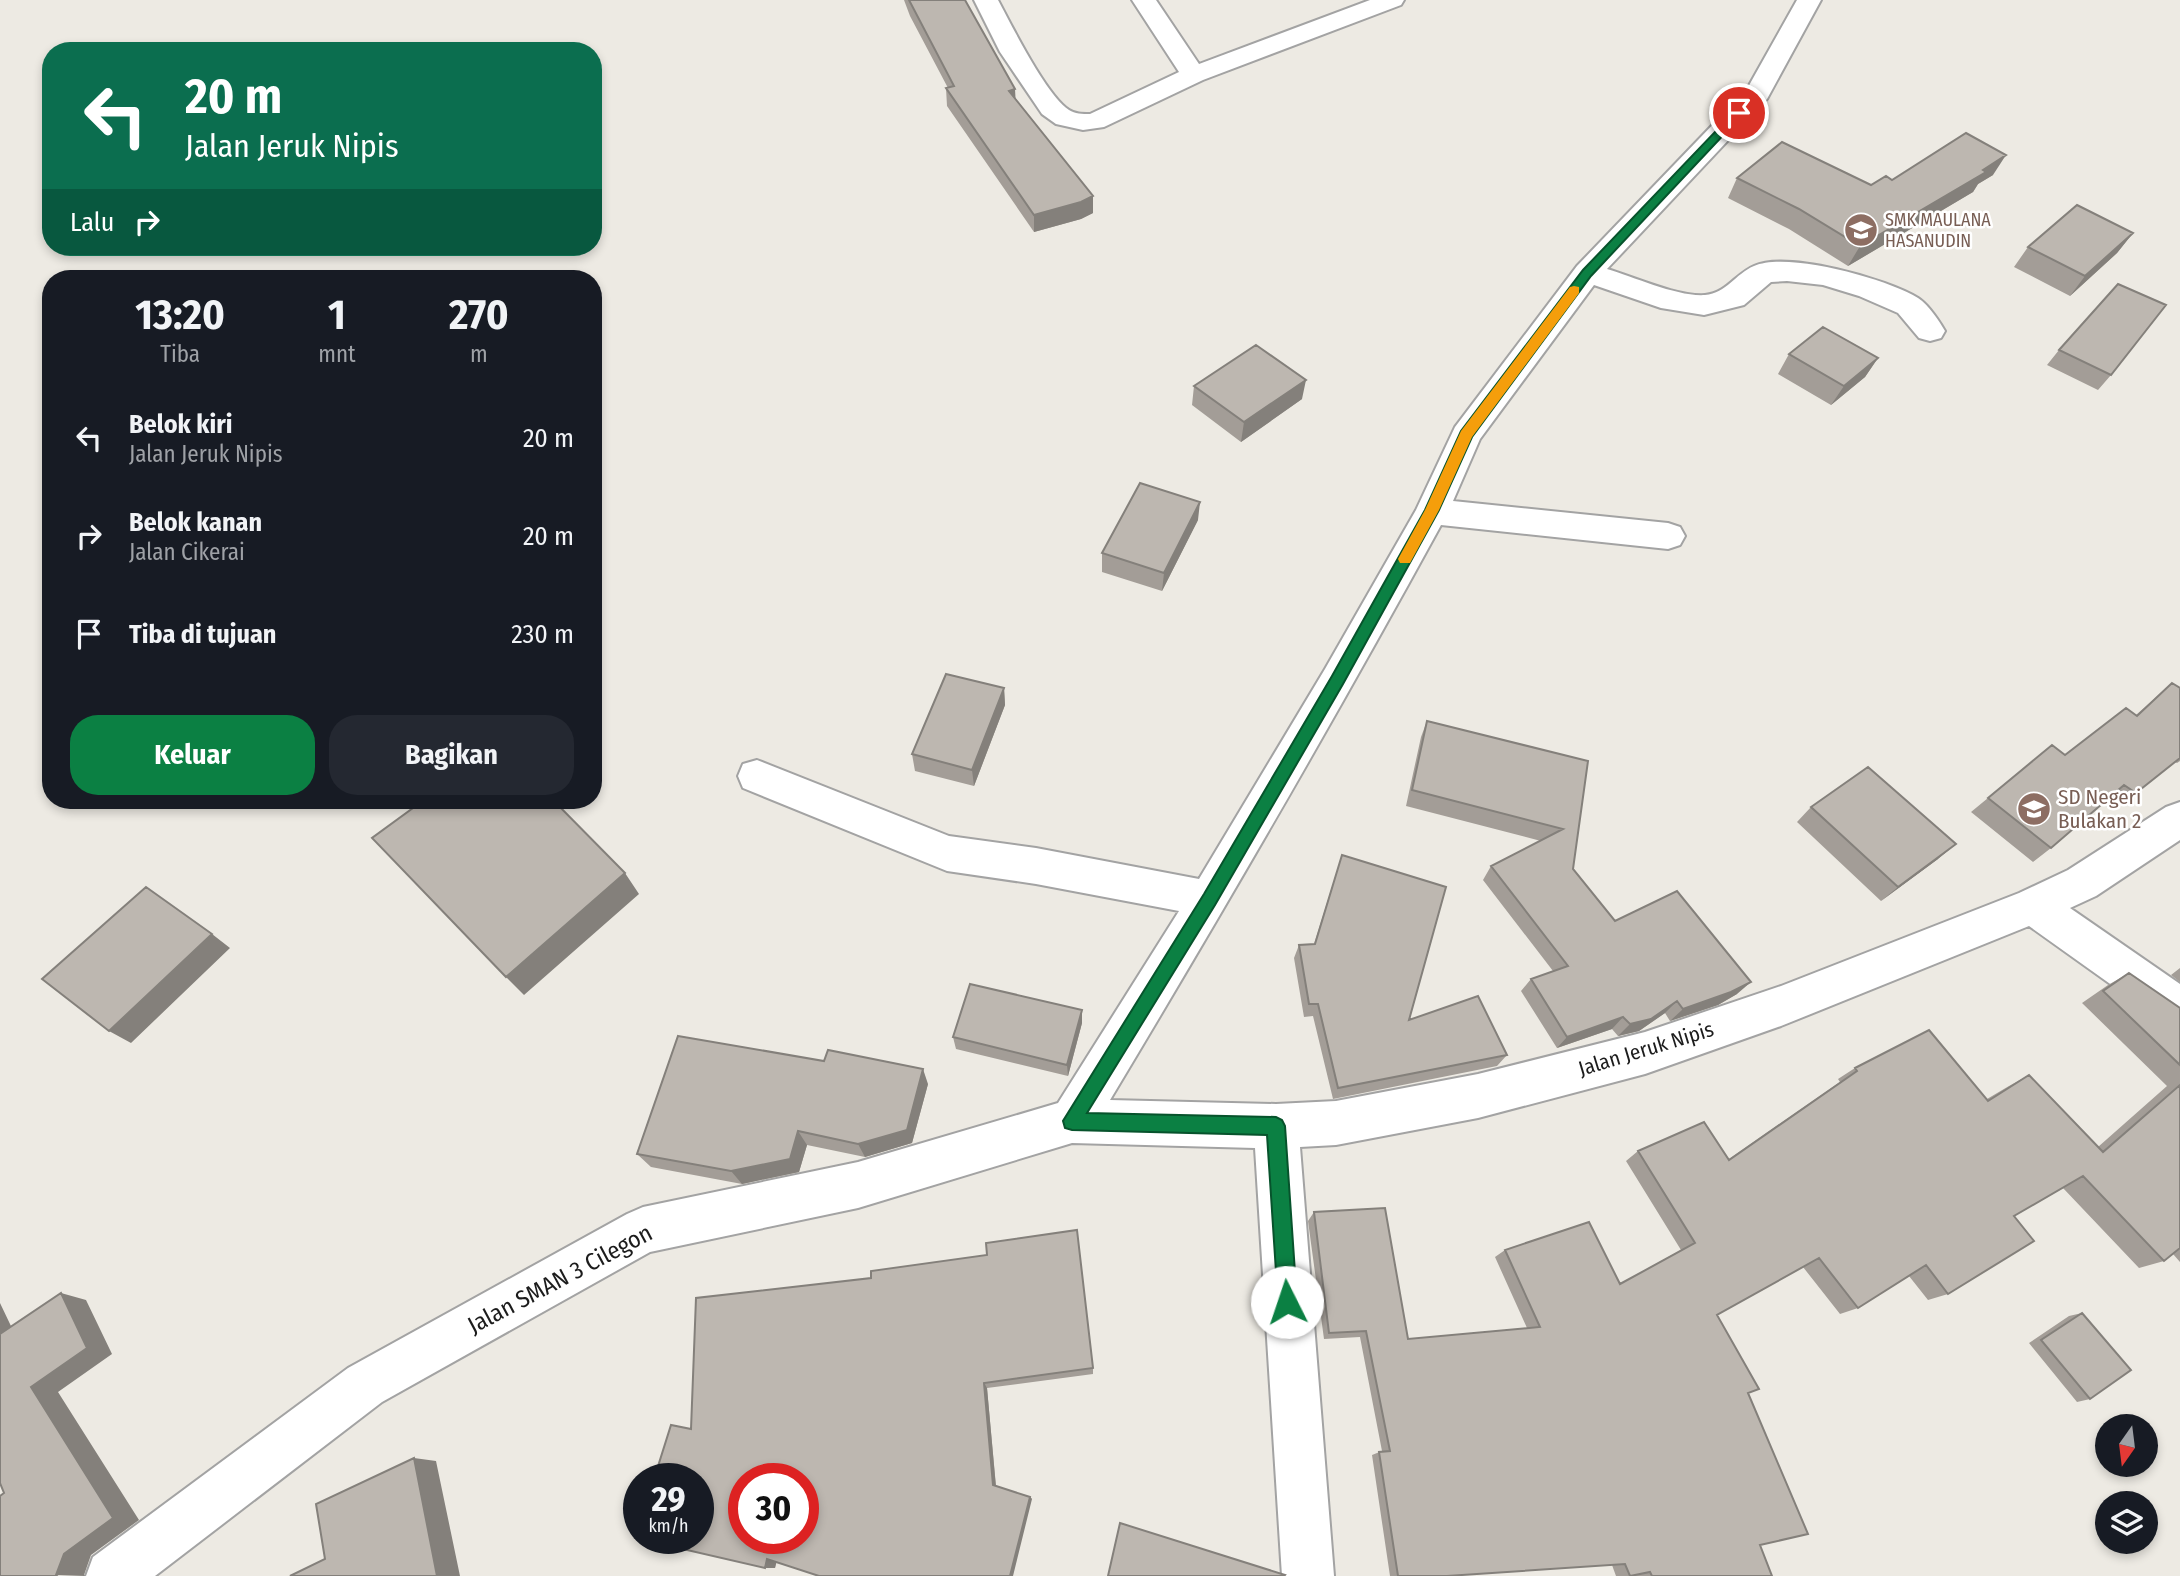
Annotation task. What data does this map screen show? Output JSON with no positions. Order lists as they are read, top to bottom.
{
  "streets": {
    "street": ["Jalan Jeruk Nipis", "Jalan SMAN 3 Cilegon"]
  },
  "crossings": [
    ["Jalan Jeruk Nipis", "Jalan SMAN 3 Cilegon"]
  ],
  "places": {
    "school or university": ["SMK MAULANA HASANUDIN", "SD Negeri Bulakan 2"]
  },
  "north": "bottom",
  "page": {
    "turn": ["20 m", "Jalan Jeruk Nipis"],
    "then": "Lalu",
    "eta": [
      "13:20",
      "Tiba",
      "1",
      "mnt",
      "270",
      "m"
    ],
    "list": [
      {
        "name": "Belok kiri",
        "note": "Jalan Jeruk Nipis",
        "value": "20 m"
      },
      {
        "name": "Belok kanan",
        "note": "Jalan Cikerai",
        "value": "20 m"
      },
      {
        "name": "Tiba di tujuan",
        "value": "230 m"
      }
    ],
    "buttons": ["Keluar", "Bagikan"],
    "speed": "29 km/h",
    "limit": "30"
  }
}
